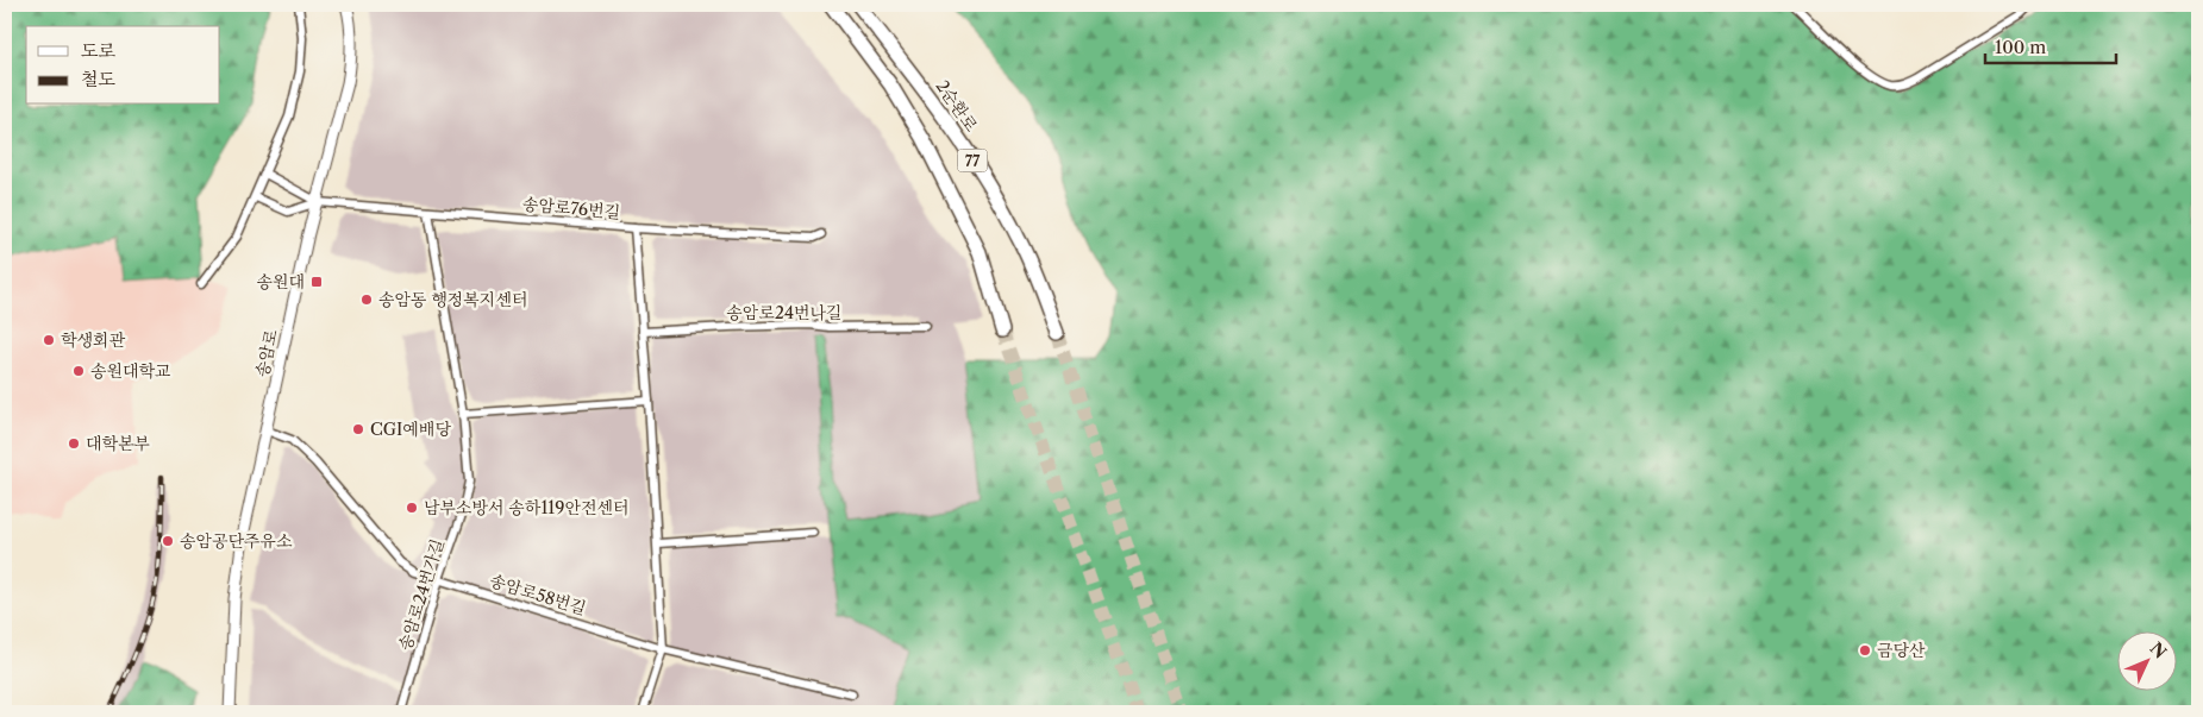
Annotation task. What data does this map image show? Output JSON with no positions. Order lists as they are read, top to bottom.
{
  "streets": {
    "highway": ["2순환로", "77"],
    "main road": ["송암로"],
    "street": [
      "송암로76번길",
      "송암로24번나길",
      "송암로24번가길",
      "송암로58번길"
    ]
  },
  "crossings": [
    ["송암로76번길", "송암로"],
    ["송암로76번길", "송암로24번가길"],
    ["송암로", "송암로58번길"],
    ["송암로24번가길", "송암로58번길"]
  ],
  "places": {
    "transit": ["송원대"],
    "other": [
      "송암동 행정복지센터",
      "학생회관",
      "송원대학교",
      "CGI예배당",
      "대학본부",
      "남부소방서 송하119안전센터",
      "송암공단주유소",
      "금당산"
    ]
  },
  "legend": ["도로", "철도"],
  "scale_bar": "100 m",
  "north": "top right"
}
